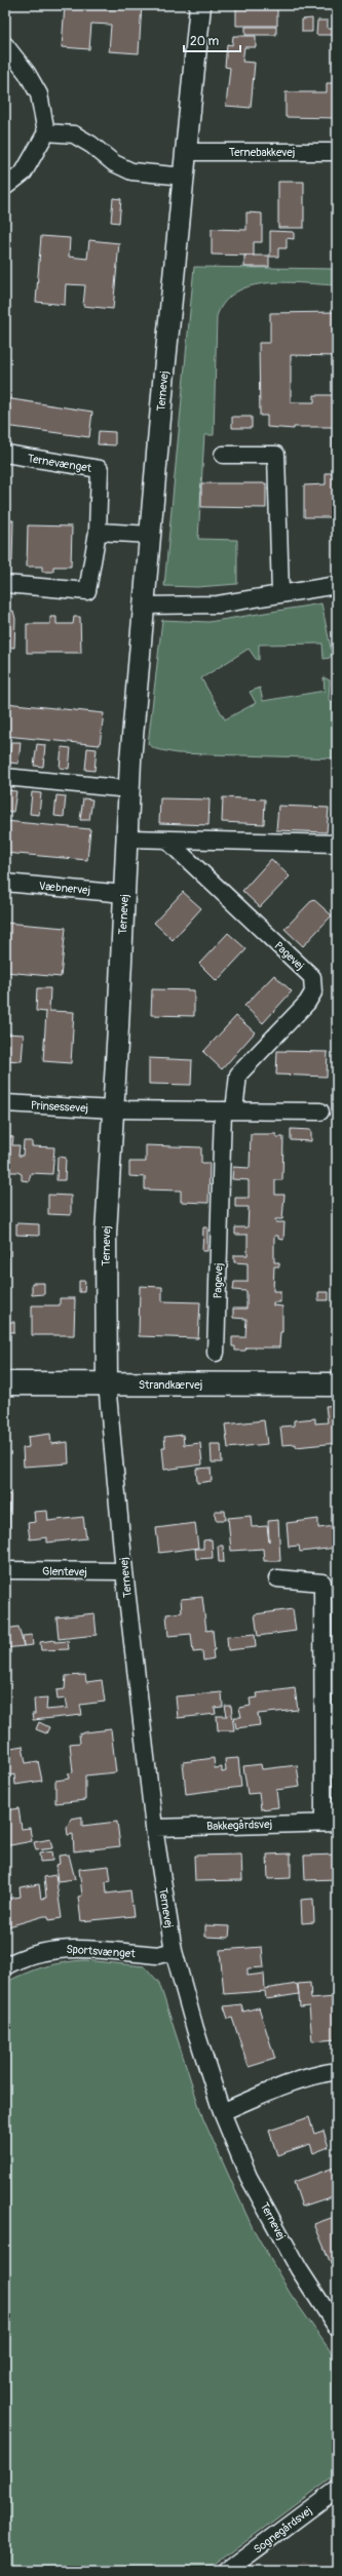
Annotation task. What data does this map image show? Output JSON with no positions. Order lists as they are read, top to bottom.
{
  "streets": {
    "main road": ["Strandkærvej"],
    "street": [
      "Ternebakkevej",
      "Ternevej",
      "Ternevænget",
      "Væbnervej",
      "Pagevej",
      "Prinsessevej",
      "Glentevej",
      "Bakkegårdsvej",
      "Sportsvænget",
      "Sognegårdsvej"
    ]
  },
  "crossings": [
    ["Ternebakkevej", "Ternevej"],
    ["Ternevej", "Væbnervej"],
    ["Ternevej", "Prinsessevej"],
    ["Ternevej", "Strandkærvej"],
    ["Ternevej", "Glentevej"],
    ["Ternevej", "Bakkegårdsvej"],
    ["Ternevej", "Sportsvænget"]
  ],
  "scale_bar": "20 m"
}
